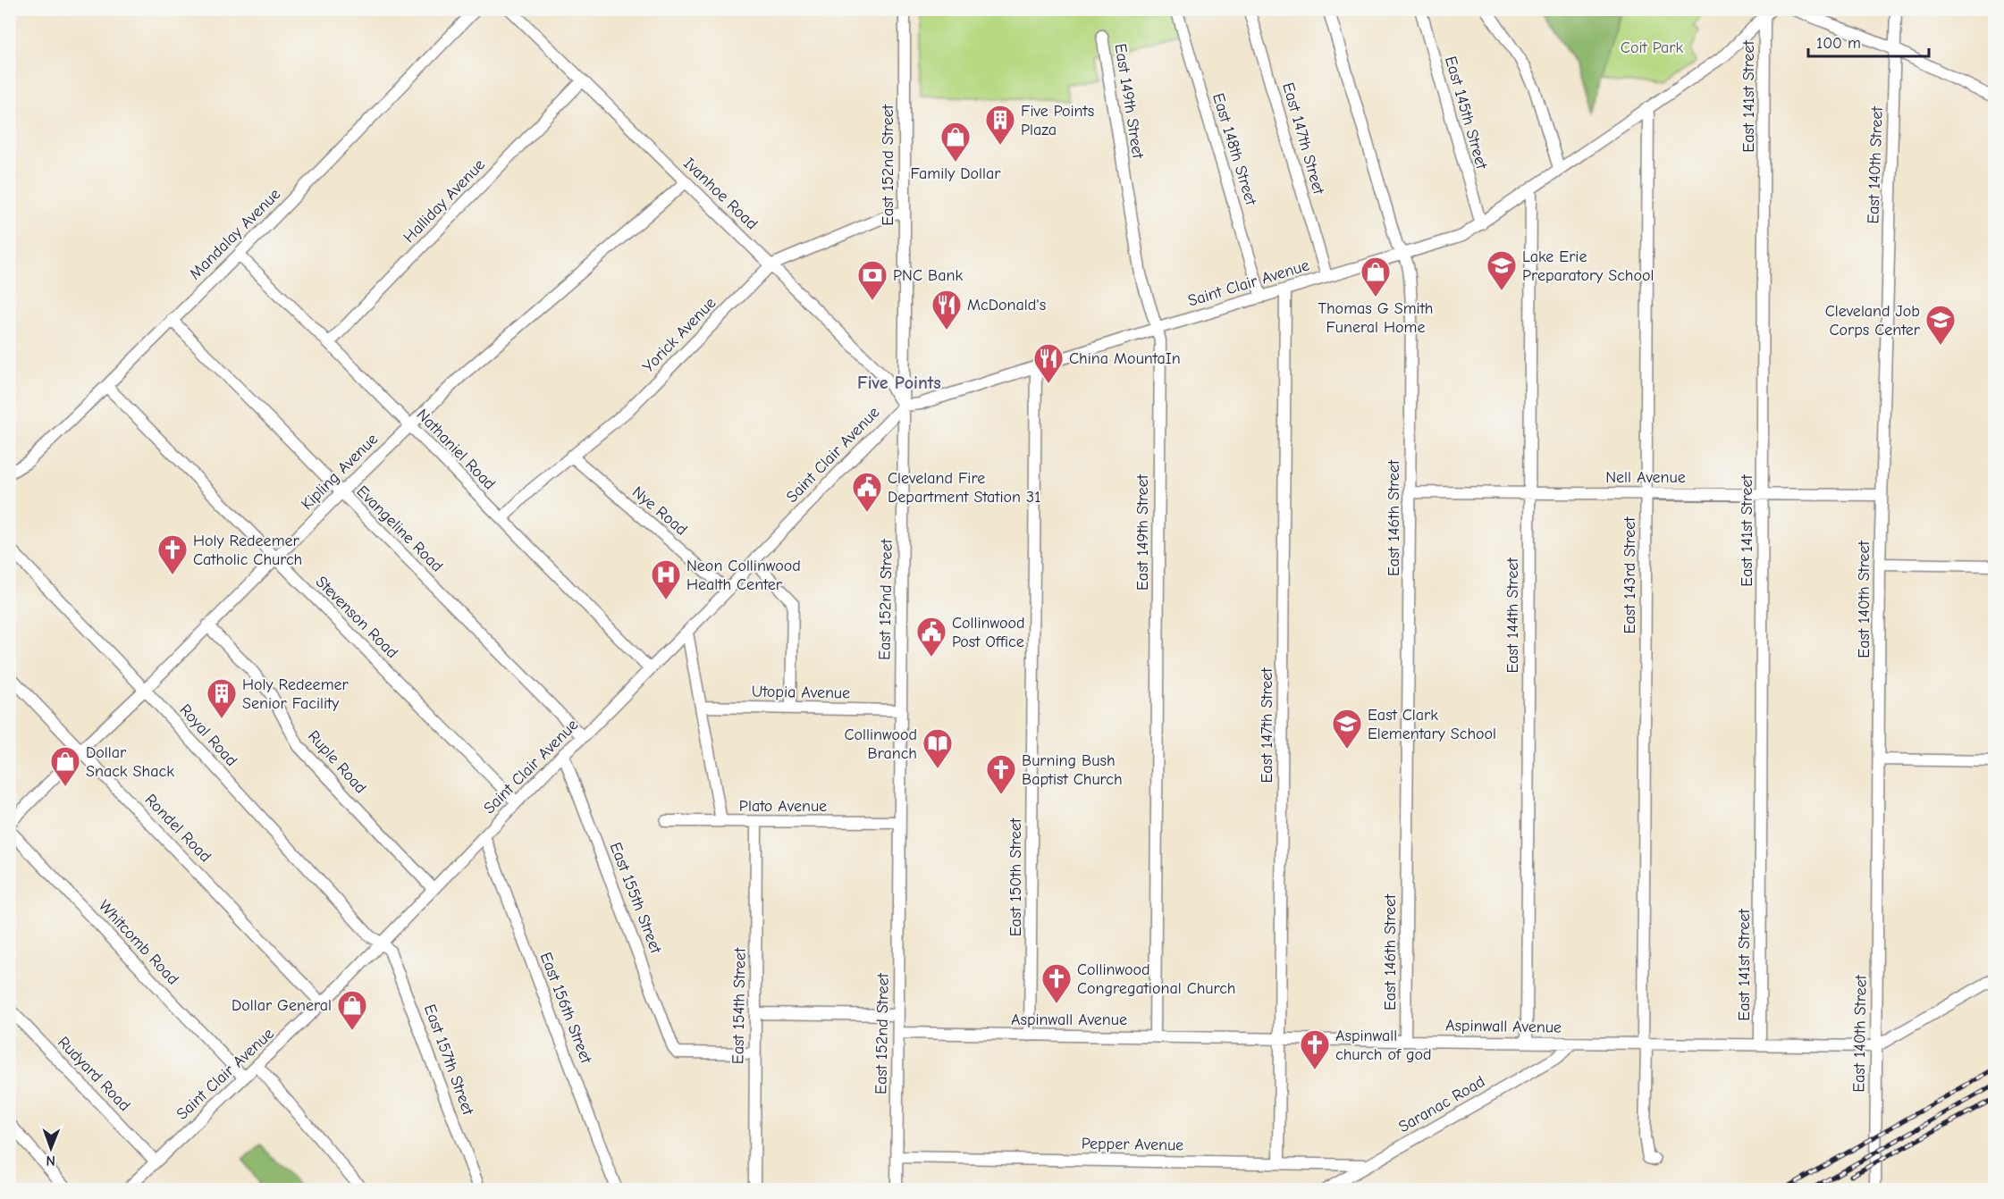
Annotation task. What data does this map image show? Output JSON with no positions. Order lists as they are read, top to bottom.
{
  "streets": {
    "street": [
      "East 141st Street",
      "East 149th Street",
      "East 145th Street",
      "East 147th Street",
      "East 148th Street",
      "East 152nd Street",
      "East 140th Street",
      "Ivanhoe Road",
      "Halliday Avenue",
      "Mandalay Avenue",
      "Saint Clair Avenue",
      "Yorick Avenue",
      "Nathaniel Road",
      "Kipling Avenue",
      "Nell Avenue",
      "Nye Road",
      "East 146th Street",
      "Evangeline Road",
      "East 143rd Street",
      "East 144th Street",
      "Stevenson Road",
      "Utopia Avenue",
      "Royal Road",
      "Ruple Road",
      "Plato Avenue",
      "Rondel Road",
      "East 150th Street",
      "East 155th Street",
      "Whitcomb Road",
      "East 154th Street",
      "East 156th Street",
      "Aspinwall Avenue",
      "East 157th Street",
      "Rudyard Road",
      "Saranac Road",
      "Pepper Avenue"
    ]
  },
  "crossings": [
    ["East 141st Street", "Saint Clair Avenue"],
    ["East 141st Street", "Nell Avenue"],
    ["East 141st Street", "Aspinwall Avenue"],
    ["East 149th Street", "Saint Clair Avenue"],
    ["East 149th Street", "Aspinwall Avenue"],
    ["East 145th Street", "Saint Clair Avenue"],
    ["East 147th Street", "Saint Clair Avenue"],
    ["East 147th Street", "Aspinwall Avenue"],
    ["East 147th Street", "Pepper Avenue"],
    ["East 148th Street", "Saint Clair Avenue"],
    ["East 152nd Street", "Ivanhoe Road"],
    ["East 152nd Street", "Saint Clair Avenue"],
    ["East 152nd Street", "Yorick Avenue"],
    ["East 152nd Street", "Utopia Avenue"],
    ["East 152nd Street", "Plato Avenue"],
    ["East 152nd Street", "Aspinwall Avenue"],
    ["East 152nd Street", "Pepper Avenue"],
    ["East 140th Street", "Nell Avenue"],
    ["East 140th Street", "Aspinwall Avenue"],
    ["Ivanhoe Road", "Halliday Avenue"],
    ["Ivanhoe Road", "Saint Clair Avenue"],
    ["Ivanhoe Road", "Yorick Avenue"],
    ["Ivanhoe Road", "Kipling Avenue"],
    ["Halliday Avenue", "Nathaniel Road"],
    ["Mandalay Avenue", "Nathaniel Road"],
    ["Mandalay Avenue", "Evangeline Road"],
    ["Mandalay Avenue", "Stevenson Road"],
    ["Saint Clair Avenue", "Nathaniel Road"],
    ["Saint Clair Avenue", "Nye Road"],
    ["Saint Clair Avenue", "East 146th Street"],
    ["Saint Clair Avenue", "Evangeline Road"],
    ["Saint Clair Avenue", "East 143rd Street"],
    ["Saint Clair Avenue", "East 144th Street"],
    ["Saint Clair Avenue", "Stevenson Road"],
    ["Saint Clair Avenue", "Royal Road"],
    ["Saint Clair Avenue", "Ruple Road"],
    ["Saint Clair Avenue", "Rondel Road"],
    ["Saint Clair Avenue", "East 150th Street"],
    ["Saint Clair Avenue", "East 155th Street"],
    ["Saint Clair Avenue", "Whitcomb Road"],
    ["Saint Clair Avenue", "East 156th Street"],
    ["Saint Clair Avenue", "East 157th Street"],
    ["Saint Clair Avenue", "Rudyard Road"],
    ["Yorick Avenue", "Nathaniel Road"],
    ["Yorick Avenue", "Nye Road"],
    ["Nathaniel Road", "Kipling Avenue"],
    ["Kipling Avenue", "Evangeline Road"],
    ["Kipling Avenue", "Stevenson Road"],
    ["Kipling Avenue", "Royal Road"],
    ["Kipling Avenue", "Ruple Road"],
    ["Kipling Avenue", "Rondel Road"],
    ["Nell Avenue", "East 146th Street"],
    ["Nell Avenue", "East 143rd Street"],
    ["Nell Avenue", "East 144th Street"],
    ["East 146th Street", "Aspinwall Avenue"],
    ["East 143rd Street", "Aspinwall Avenue"],
    ["East 144th Street", "Aspinwall Avenue"],
    ["Royal Road", "East 157th Street"],
    ["Plato Avenue", "East 154th Street"],
    ["East 150th Street", "Aspinwall Avenue"],
    ["East 155th Street", "East 154th Street"],
    ["Aspinwall Avenue", "Saranac Road"],
    ["Saranac Road", "Pepper Avenue"]
  ],
  "districts": ["Five Points"],
  "parks": ["Coit Park"],
  "places": {
    "building": ["Five Points Plaza", "Holy Redeemer Senior Facility"],
    "shop": [
      "Family Dollar",
      "Thomas G Smith Funeral Home",
      "Dollar Snack Shack",
      "Dollar General"
    ],
    "school or university": ["Lake Erie Preparatory School", "Cleveland Job Corps Center", "East Clark Elementary School"],
    "bank": ["PNC Bank"],
    "restaurant": ["McDonald's", "China MountaIn"],
    "public building": ["Cleveland Fire Department Station 31", "Collinwood Post Office"],
    "church": [
      "Holy Redeemer Catholic Church",
      "Burning Bush Baptist Church",
      "Collinwood Congregational Church",
      "Aspinwall church of god"
    ],
    "hospital": ["Neon Collinwood Health Center"],
    "library": ["Collinwood Branch"]
  },
  "scale_bar": "100 m",
  "north": "bottom"
}
